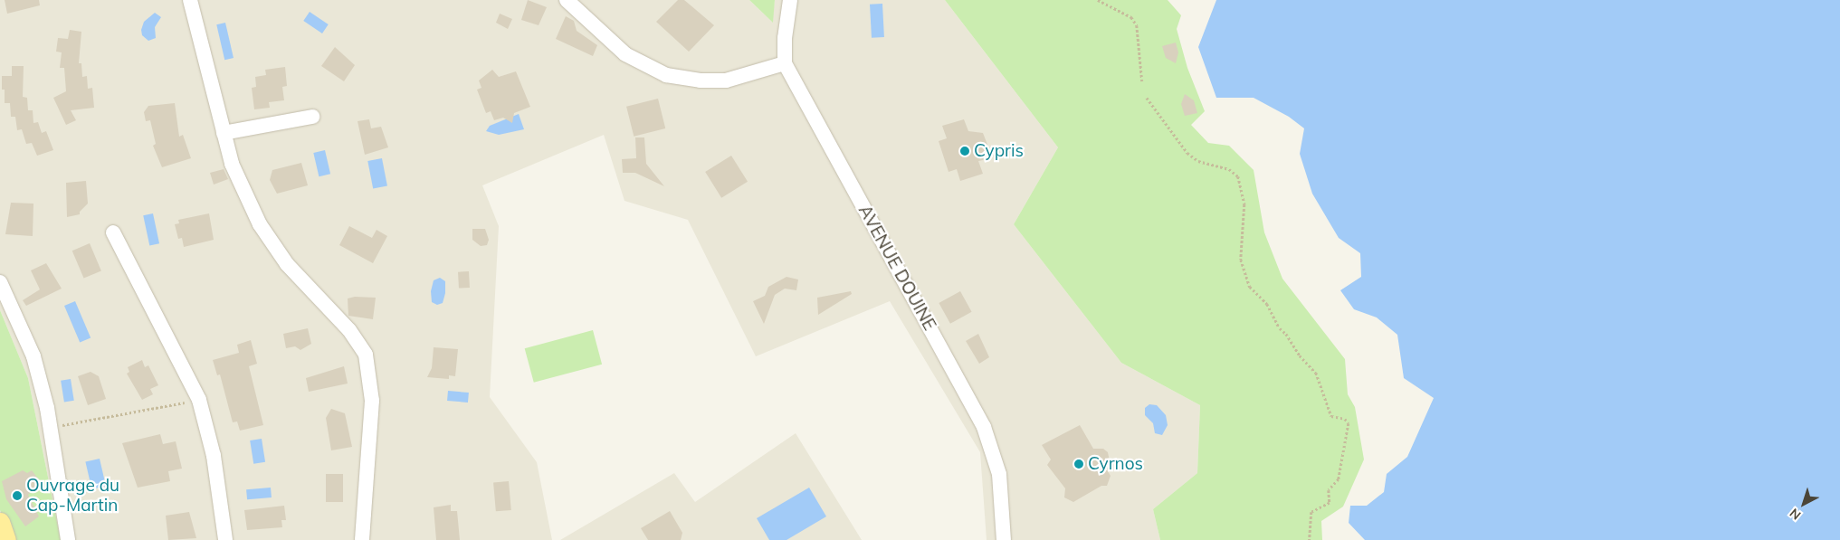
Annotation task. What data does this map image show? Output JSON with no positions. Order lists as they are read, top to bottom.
{
  "streets": {
    "street": ["AVENUE DOUINE"]
  },
  "places": ["Cypris", "Cyrnos", "Ouvrage du Cap-Martin"],
  "north": "bottom left"
}
